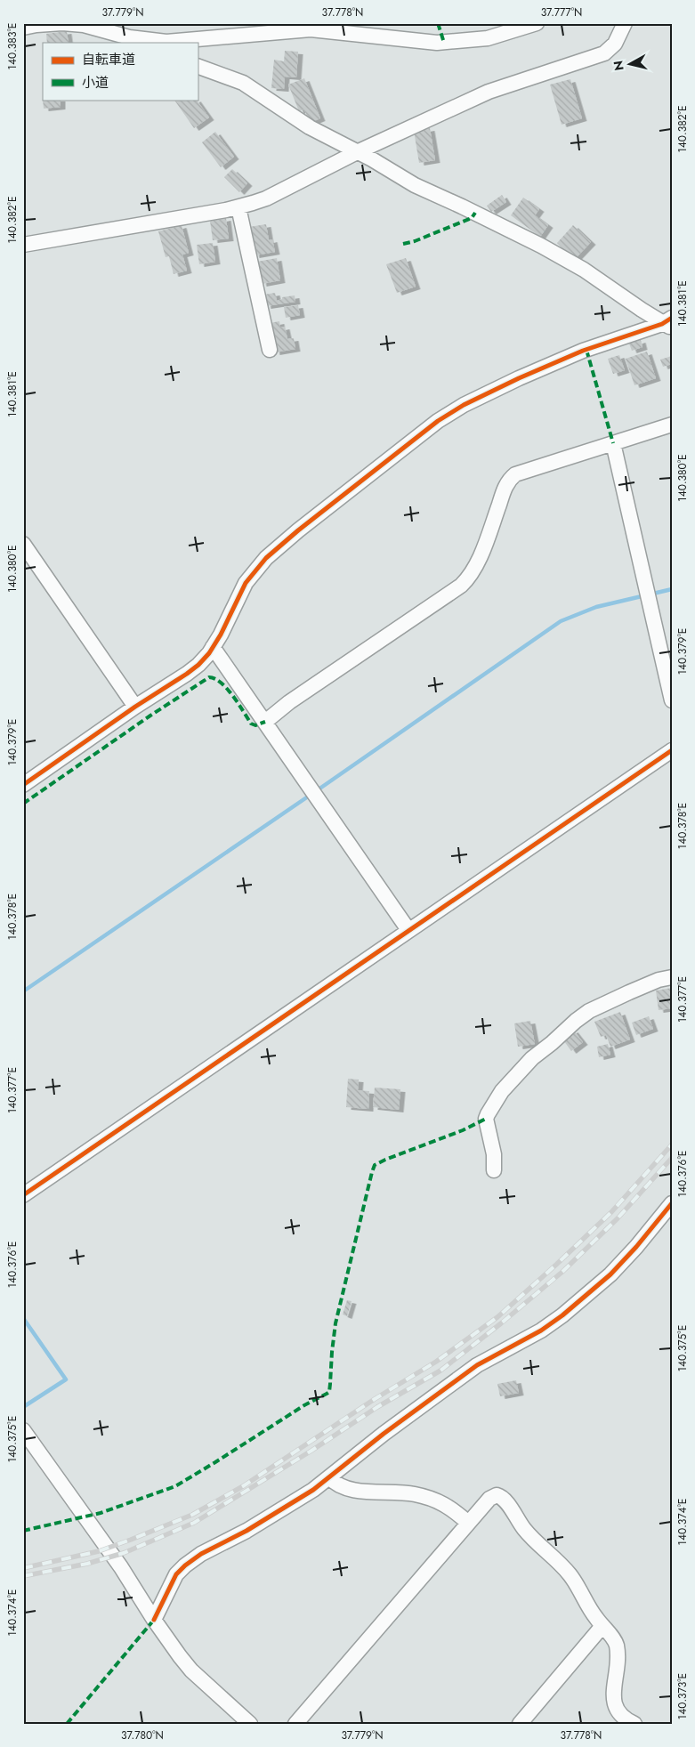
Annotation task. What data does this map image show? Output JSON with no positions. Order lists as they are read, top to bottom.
{
  "legend": ["自転車道", "小道"],
  "north": "left",
  "coordinates": [
    "37.779°N",
    "37.778°N",
    "37.777°N",
    "140.383°E",
    "140.382°E",
    "140.381°E",
    "140.380°E",
    "140.379°E",
    "140.378°E",
    "140.377°E",
    "140.376°E",
    "140.375°E",
    "140.374°E",
    "140.373°E",
    "37.780°N"
  ]
}
